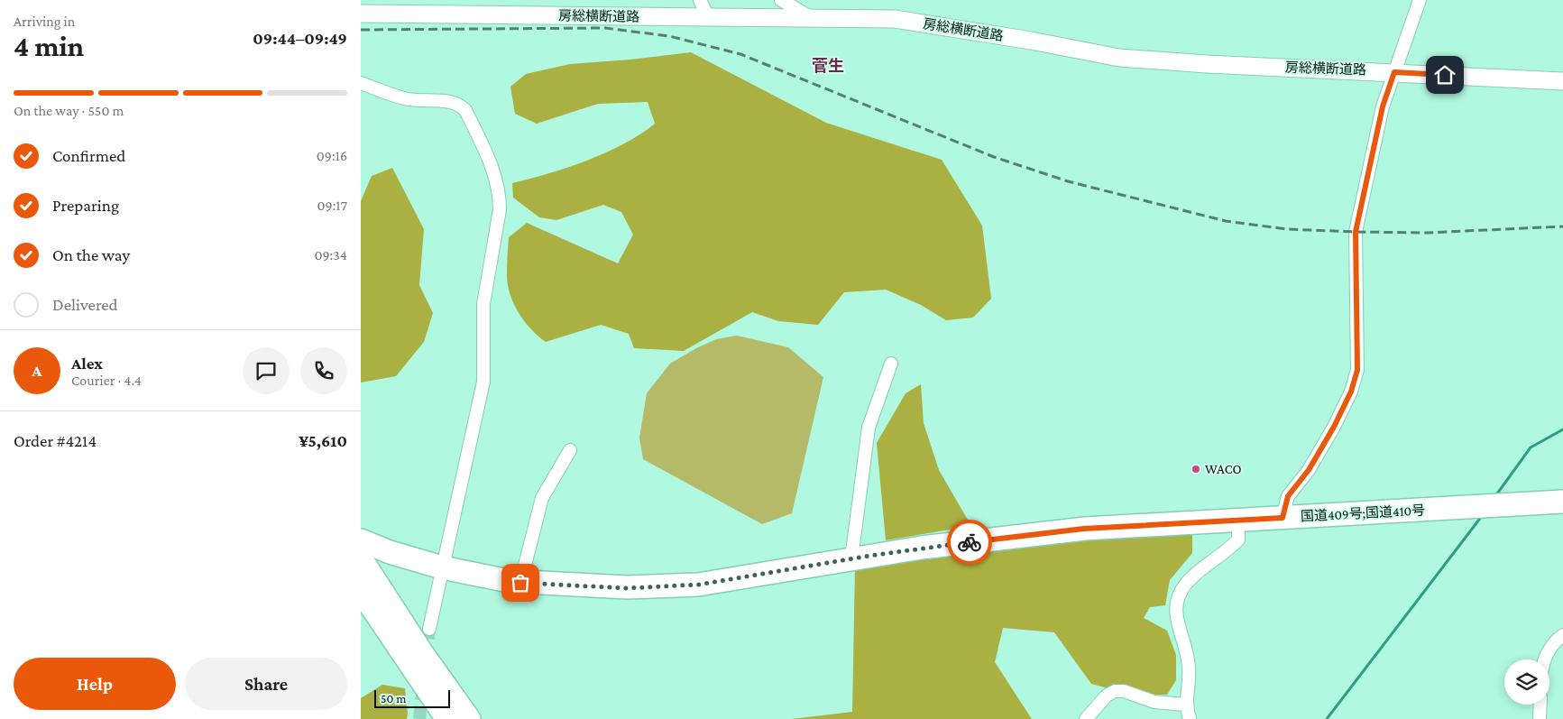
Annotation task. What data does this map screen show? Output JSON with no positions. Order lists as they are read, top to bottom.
{
  "streets": {
    "highway": ["国道409号;国道410号"],
    "street": ["房総横断道路"]
  },
  "districts": ["菅生"],
  "places": ["WACO"],
  "scale_bar": "50 m",
  "page": {
    "heading": ["4 min", "Arriving in", "09:44–09:49"],
    "panel": [
      "Alex",
      "Courier · 4.4",
      "Order #4214",
      "¥5,610"
    ],
    "bar": "On the way · 550 m",
    "list": [
      ["Confirmed", "09:16"],
      ["Preparing", "09:17"],
      ["On the way", "09:34"],
      "Delivered"
    ],
    "round": "A",
    "buttons": ["Help", "Share"],
    "scale": "50 m"
  }
}
